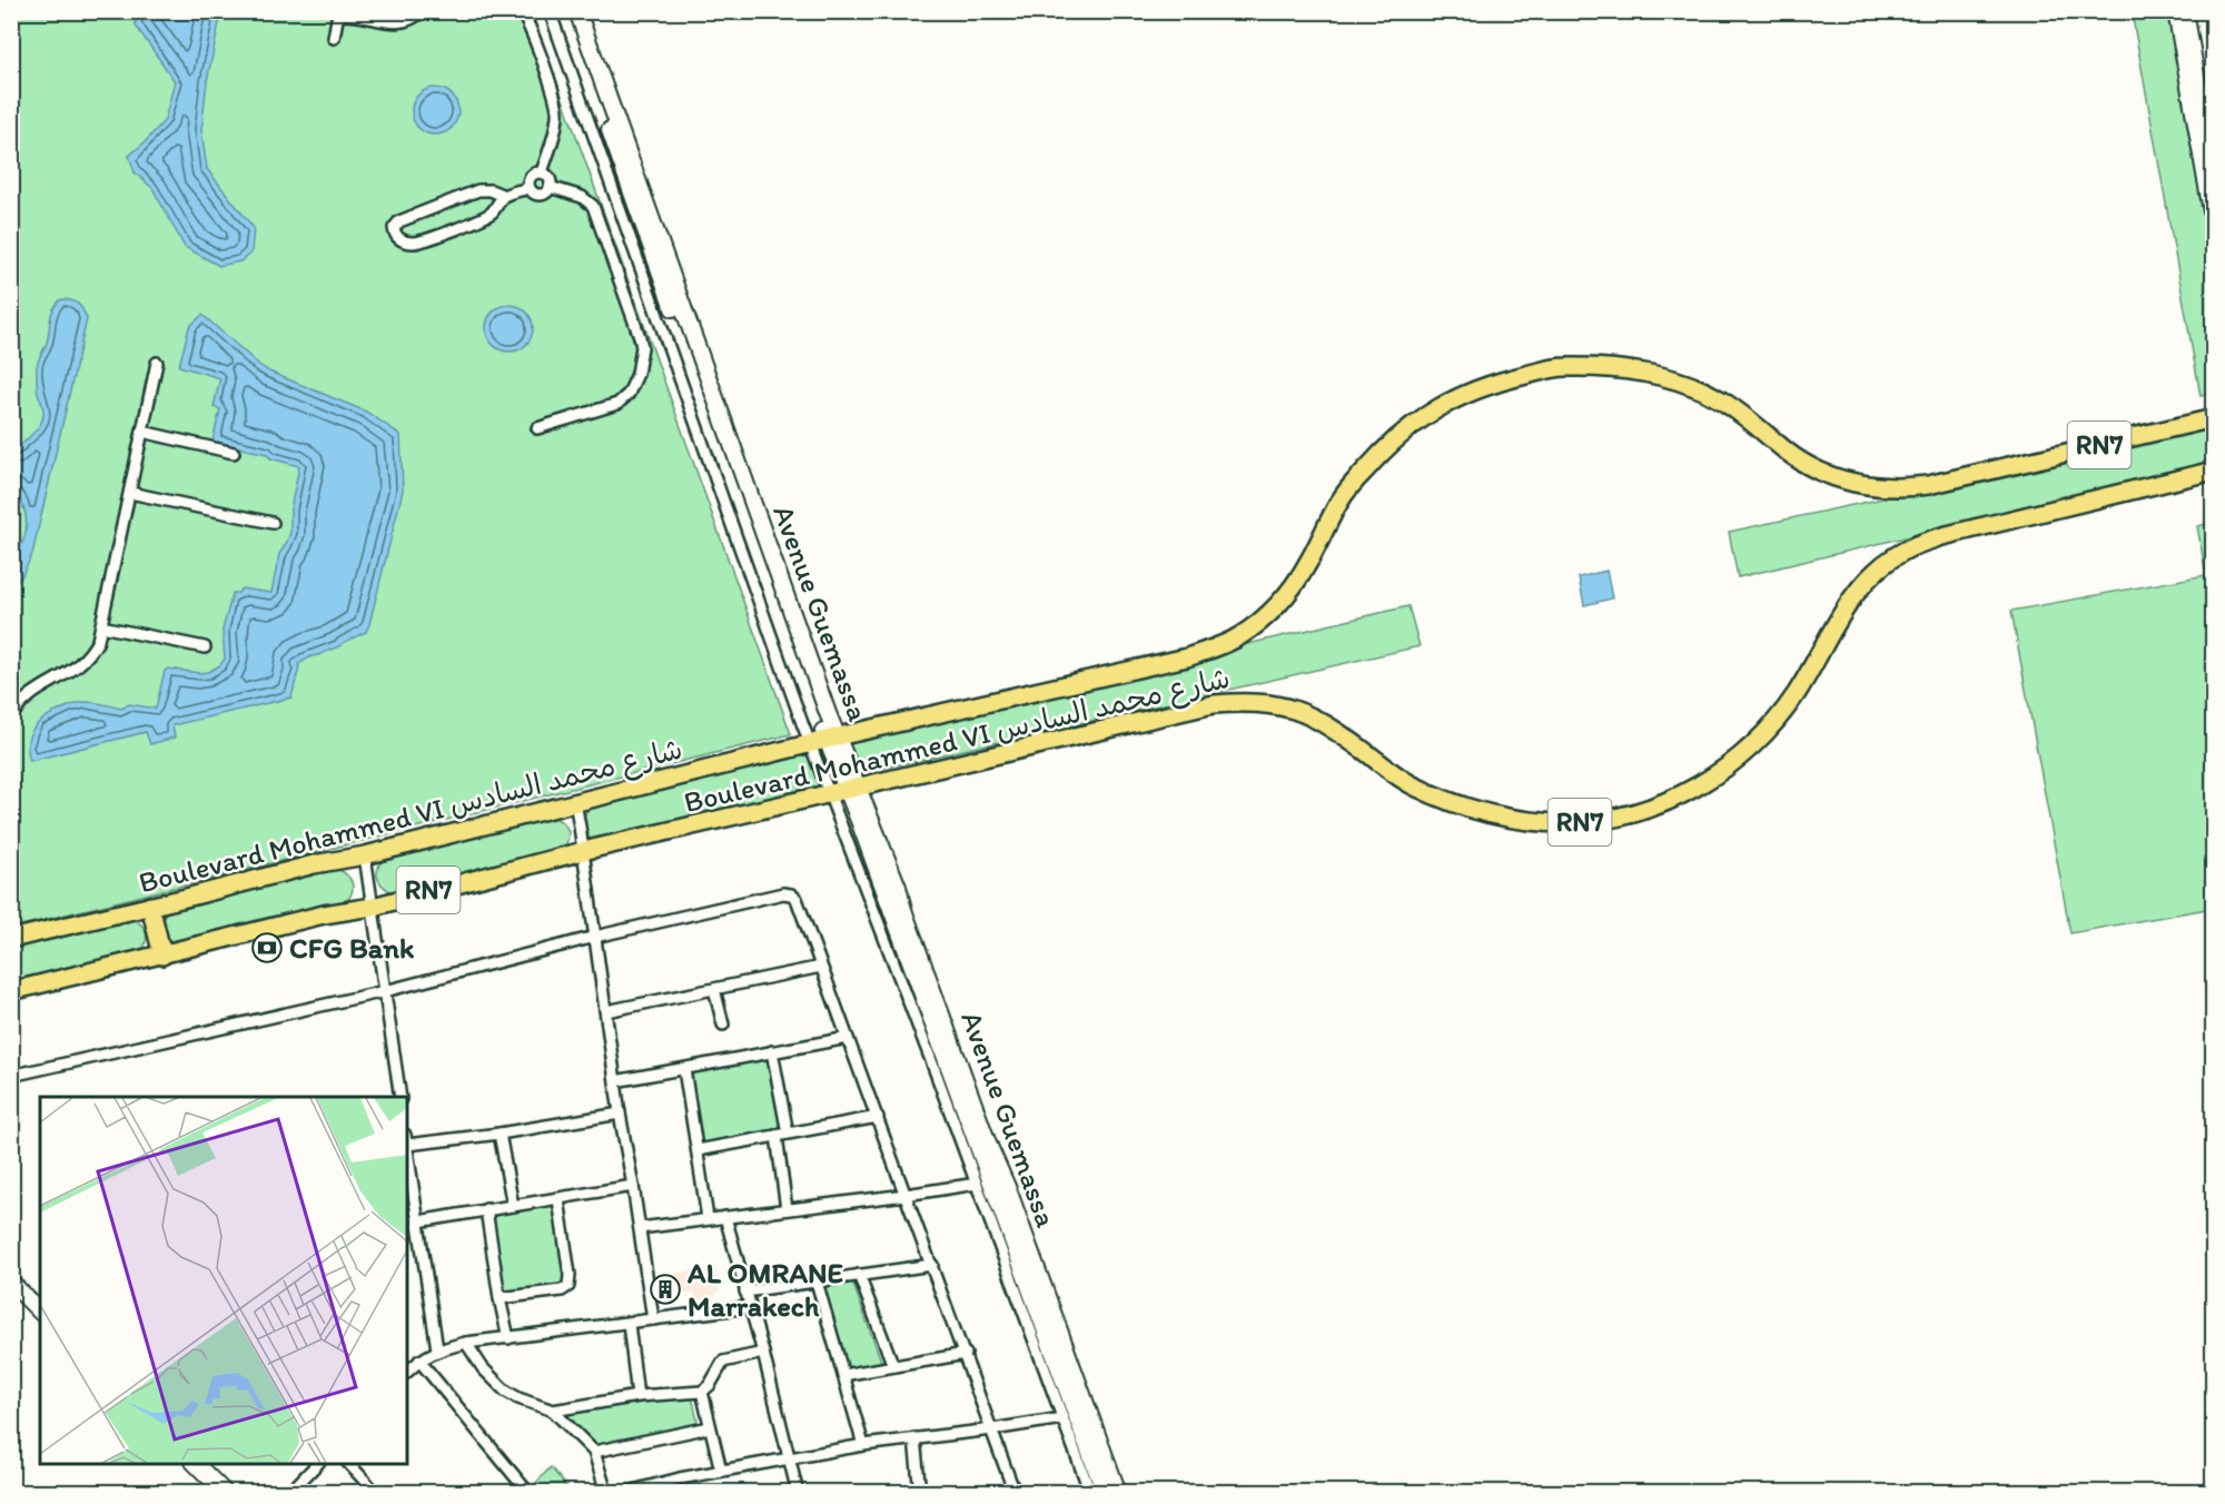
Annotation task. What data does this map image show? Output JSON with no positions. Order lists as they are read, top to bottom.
{
  "streets": {
    "main road": ["RN7", "Avenue Guemassa", "Boulevard Mohammed VI شارع محمد السادس"]
  },
  "crossings": [
    ["Avenue Guemassa", "Boulevard Mohammed VI شارع محمد السادس"]
  ],
  "places": {
    "bank": ["CFG Bank"],
    "building": ["AL OMRANE Marrakech"]
  }
}
